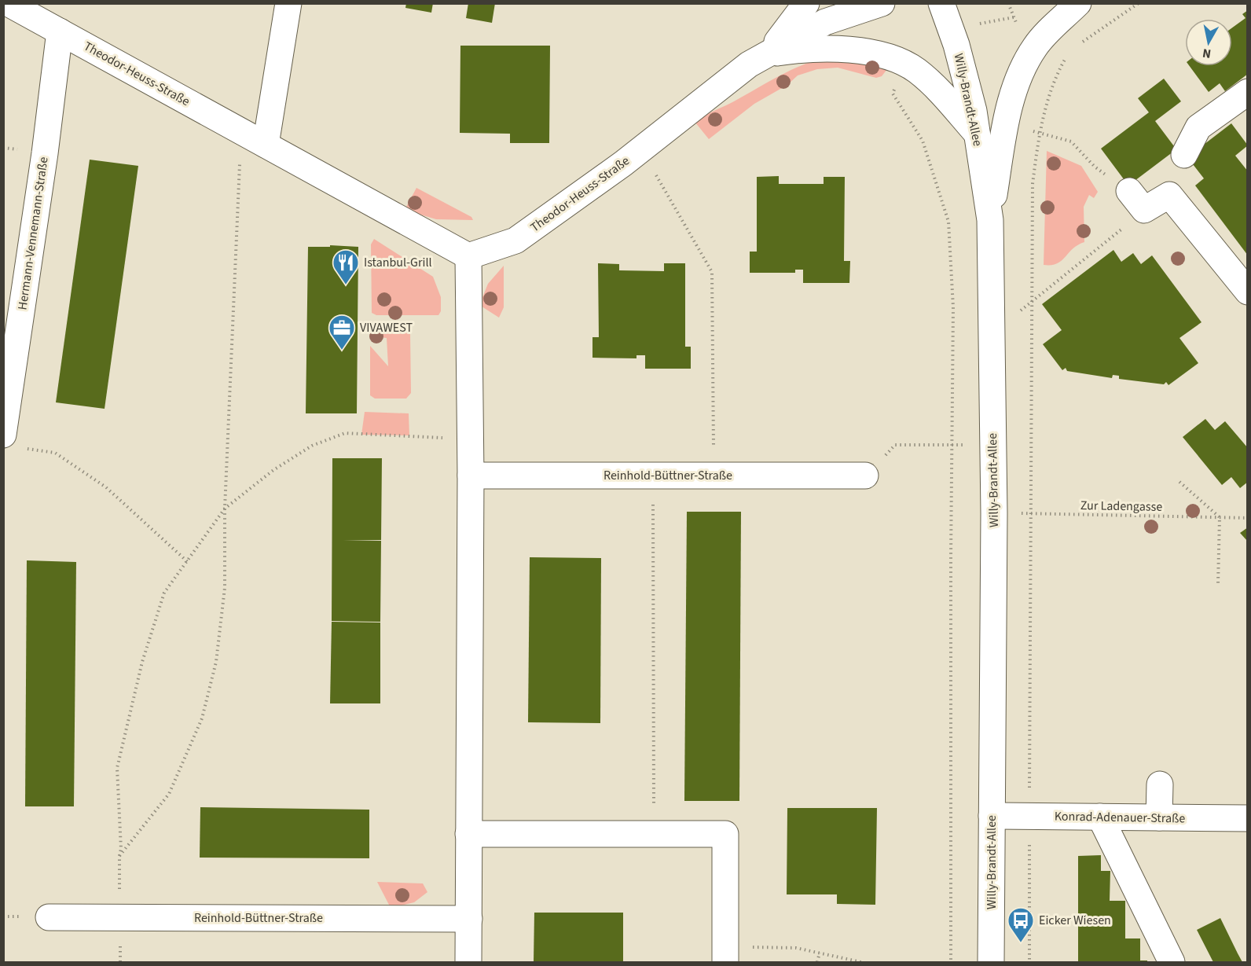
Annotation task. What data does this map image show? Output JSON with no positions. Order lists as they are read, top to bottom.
{
  "streets": {
    "street": [
      "Theodor-Heuss-Straße",
      "Willy-Brandt-Allee",
      "Hermann-Vennemann-Straße",
      "Reinhold-Büttner-Straße",
      "Konrad-Adenauer-Straße"
    ],
    "path": ["Zur Ladengasse"]
  },
  "crossings": [
    ["Theodor-Heuss-Straße", "Hermann-Vennemann-Straße"],
    ["Willy-Brandt-Allee", "Zur Ladengasse"],
    ["Willy-Brandt-Allee", "Konrad-Adenauer-Straße"]
  ],
  "places": {
    "restaurant": ["Istanbul-Grill"],
    "office": ["VIVAWEST"],
    "bus stop": ["Eicker Wiesen"]
  },
  "north": "bottom"
}
